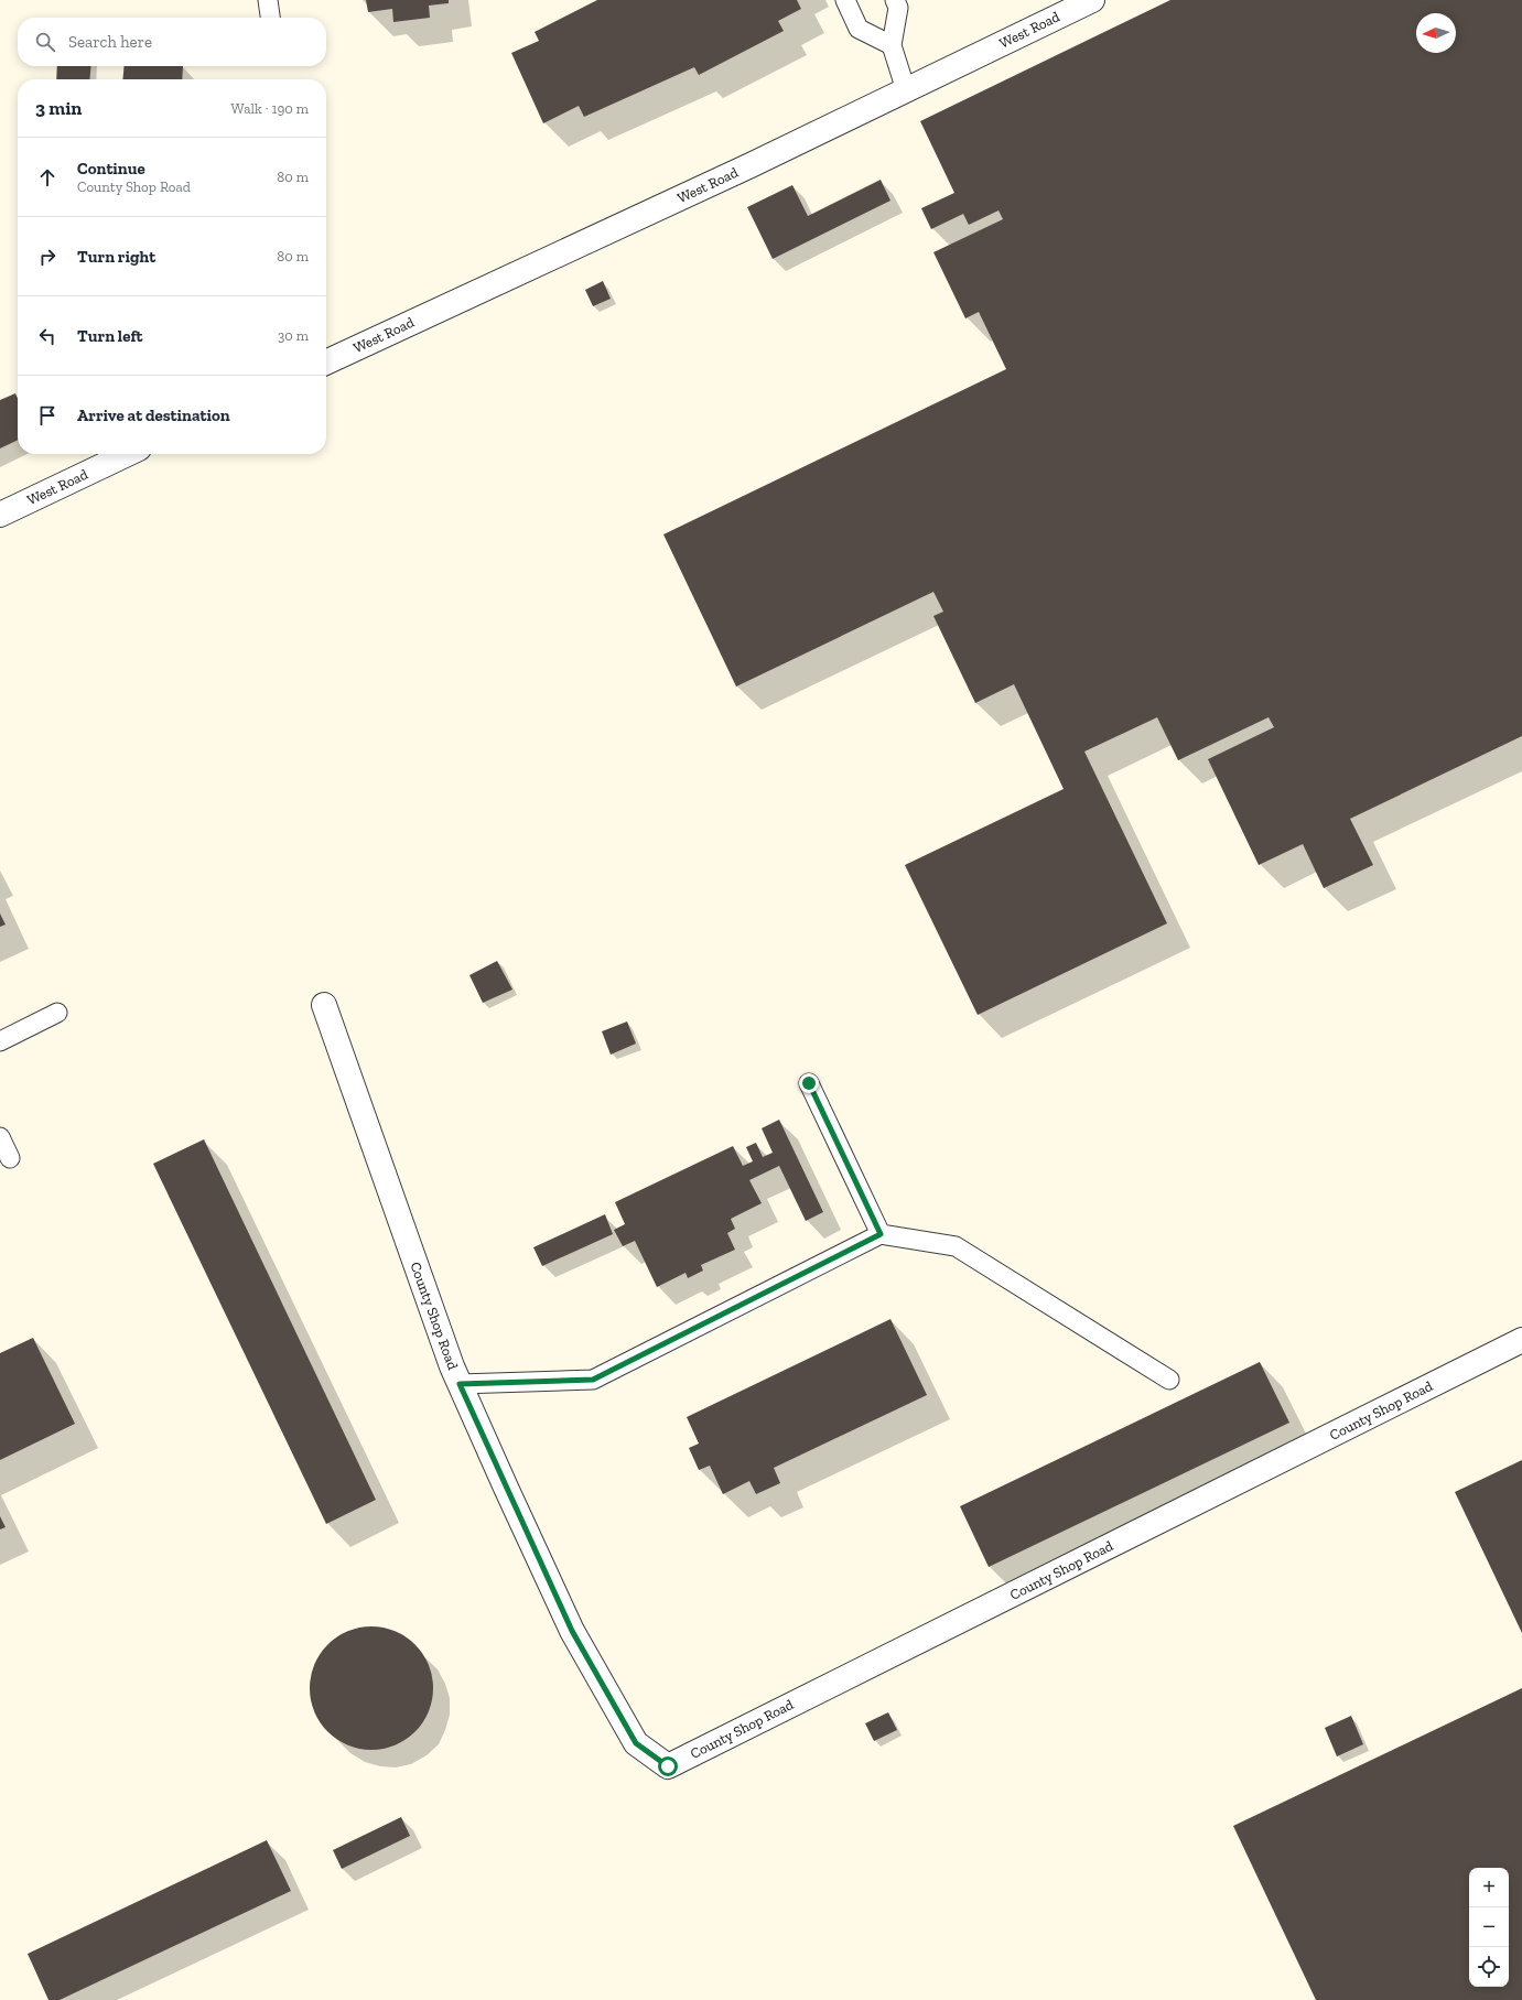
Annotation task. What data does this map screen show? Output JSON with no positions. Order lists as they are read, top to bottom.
{
  "streets": {
    "street": ["West Road", "County Shop Road"]
  },
  "north": "left",
  "page": {
    "search": "Search here",
    "heading": ["3 min", "Walk · 190 m"],
    "list": [
      ["Continue", "County Shop Road", "80 m"],
      ["Turn right", "80 m"],
      ["Turn left", "30 m"],
      "Arrive at destination"
    ],
    "map_buttons": ["+", "−"]
  }
}
